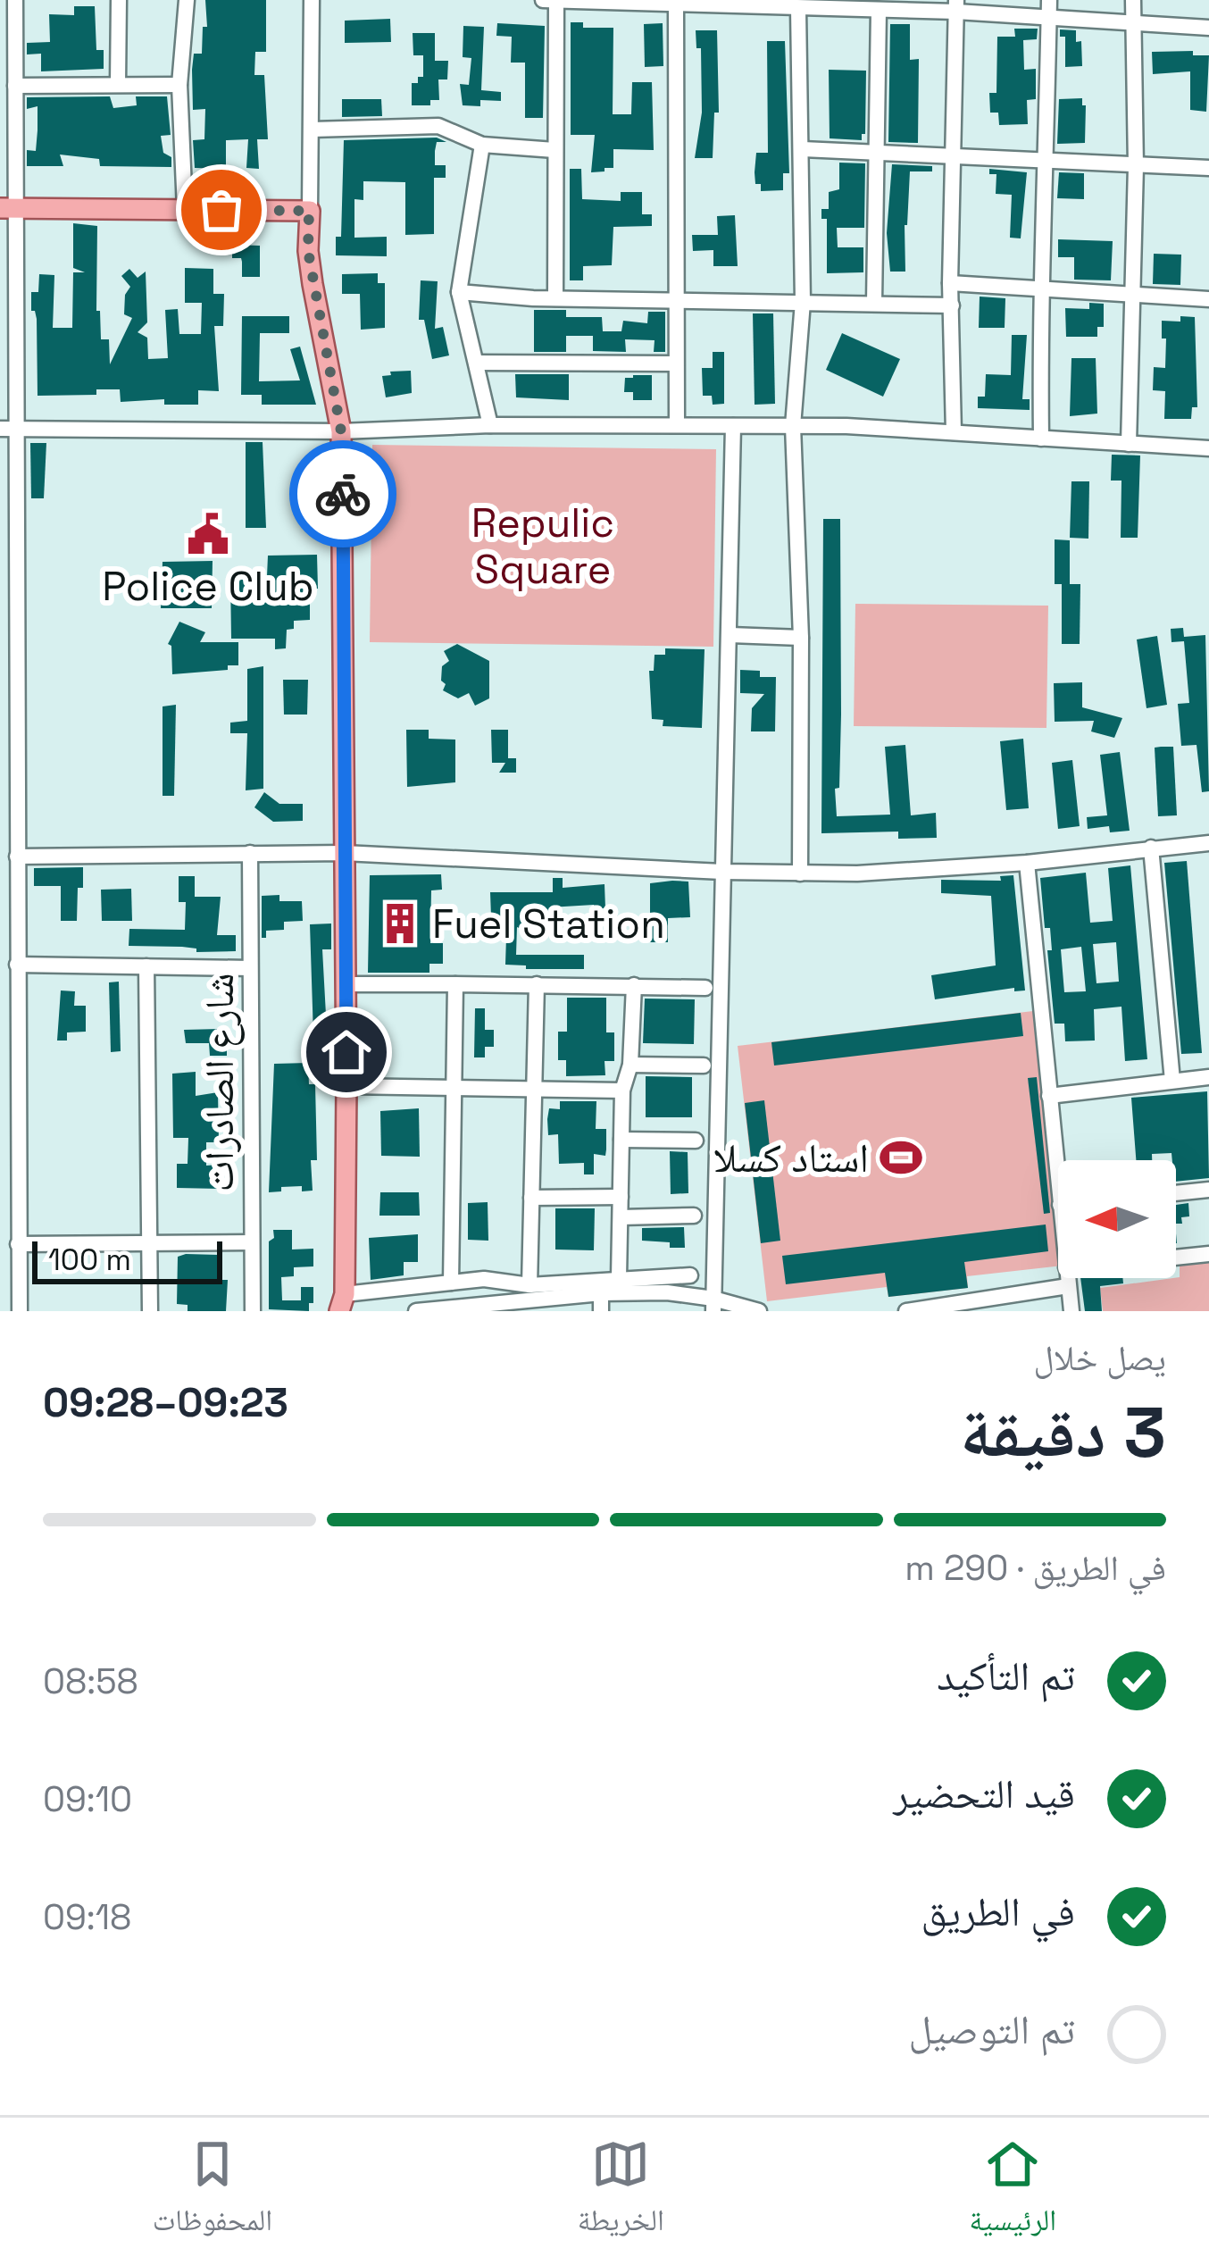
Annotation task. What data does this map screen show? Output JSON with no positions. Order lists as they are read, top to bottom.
{
  "streets": {
    "street": ["شارع الصادرات"]
  },
  "parks": ["Repulic Square"],
  "places": {
    "public building": ["Police Club"],
    "building": ["Fuel Station"],
    "sports": ["استاد كسلا"]
  },
  "scale_bar": "100 m",
  "north": "left",
  "page": {
    "scale": "100 m",
    "heading": ["3 دقيقة", "يصل خلال", "09:23–09:28"],
    "bar": "في الطريق · 290 m",
    "list": [
      ["تم التأكيد", "08:58"],
      ["قيد التحضير", "09:10"],
      ["في الطريق", "09:18"],
      "تم التوصيل"
    ],
    "tabs": ["الرئيسية", "الخريطة", "المحفوظات"]
  }
}
